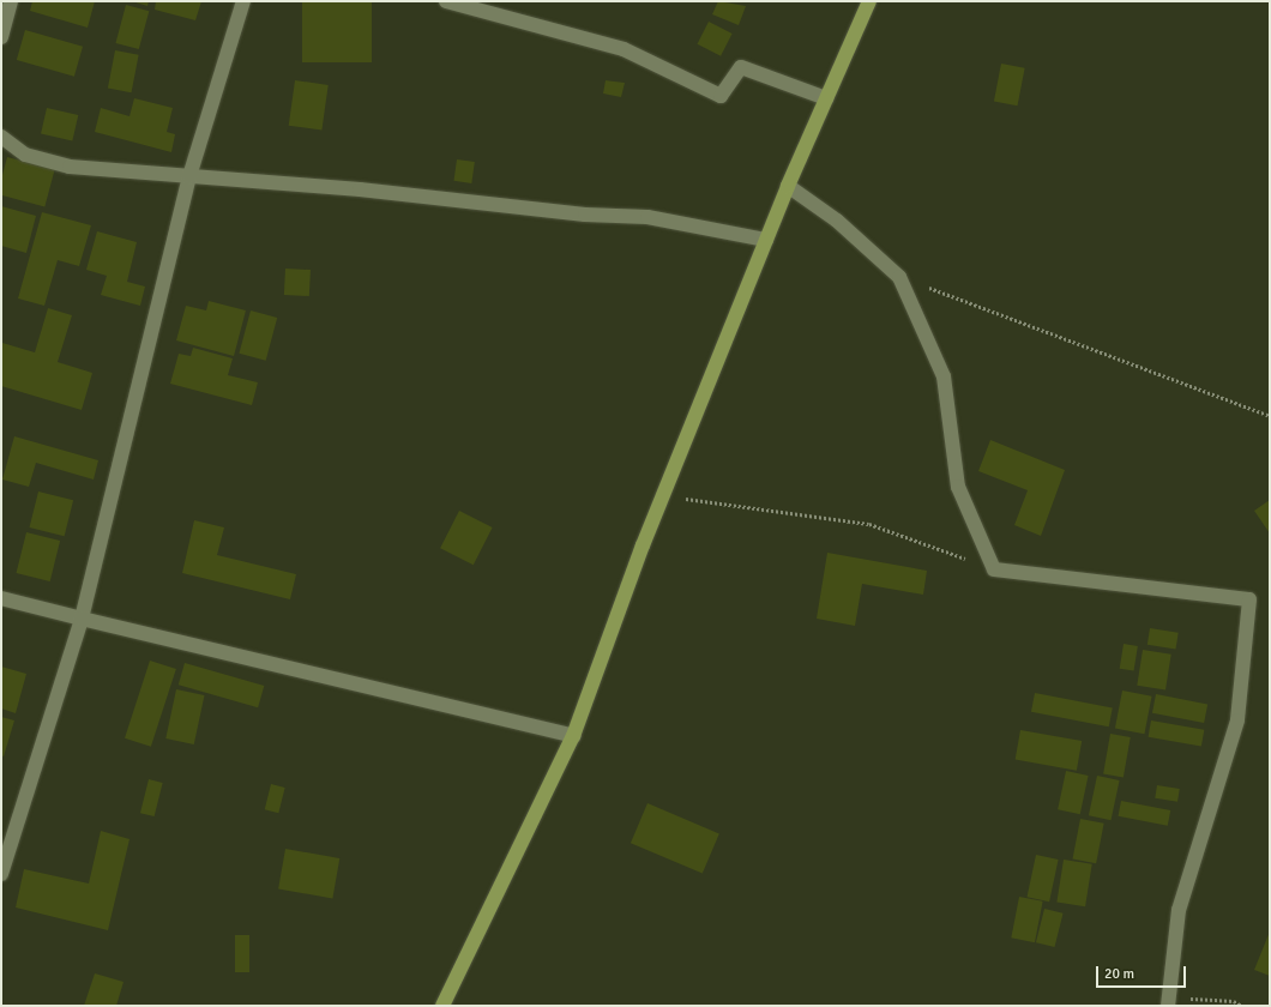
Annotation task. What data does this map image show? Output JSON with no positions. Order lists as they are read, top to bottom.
{
  "scale_bar": "20 m"
}
